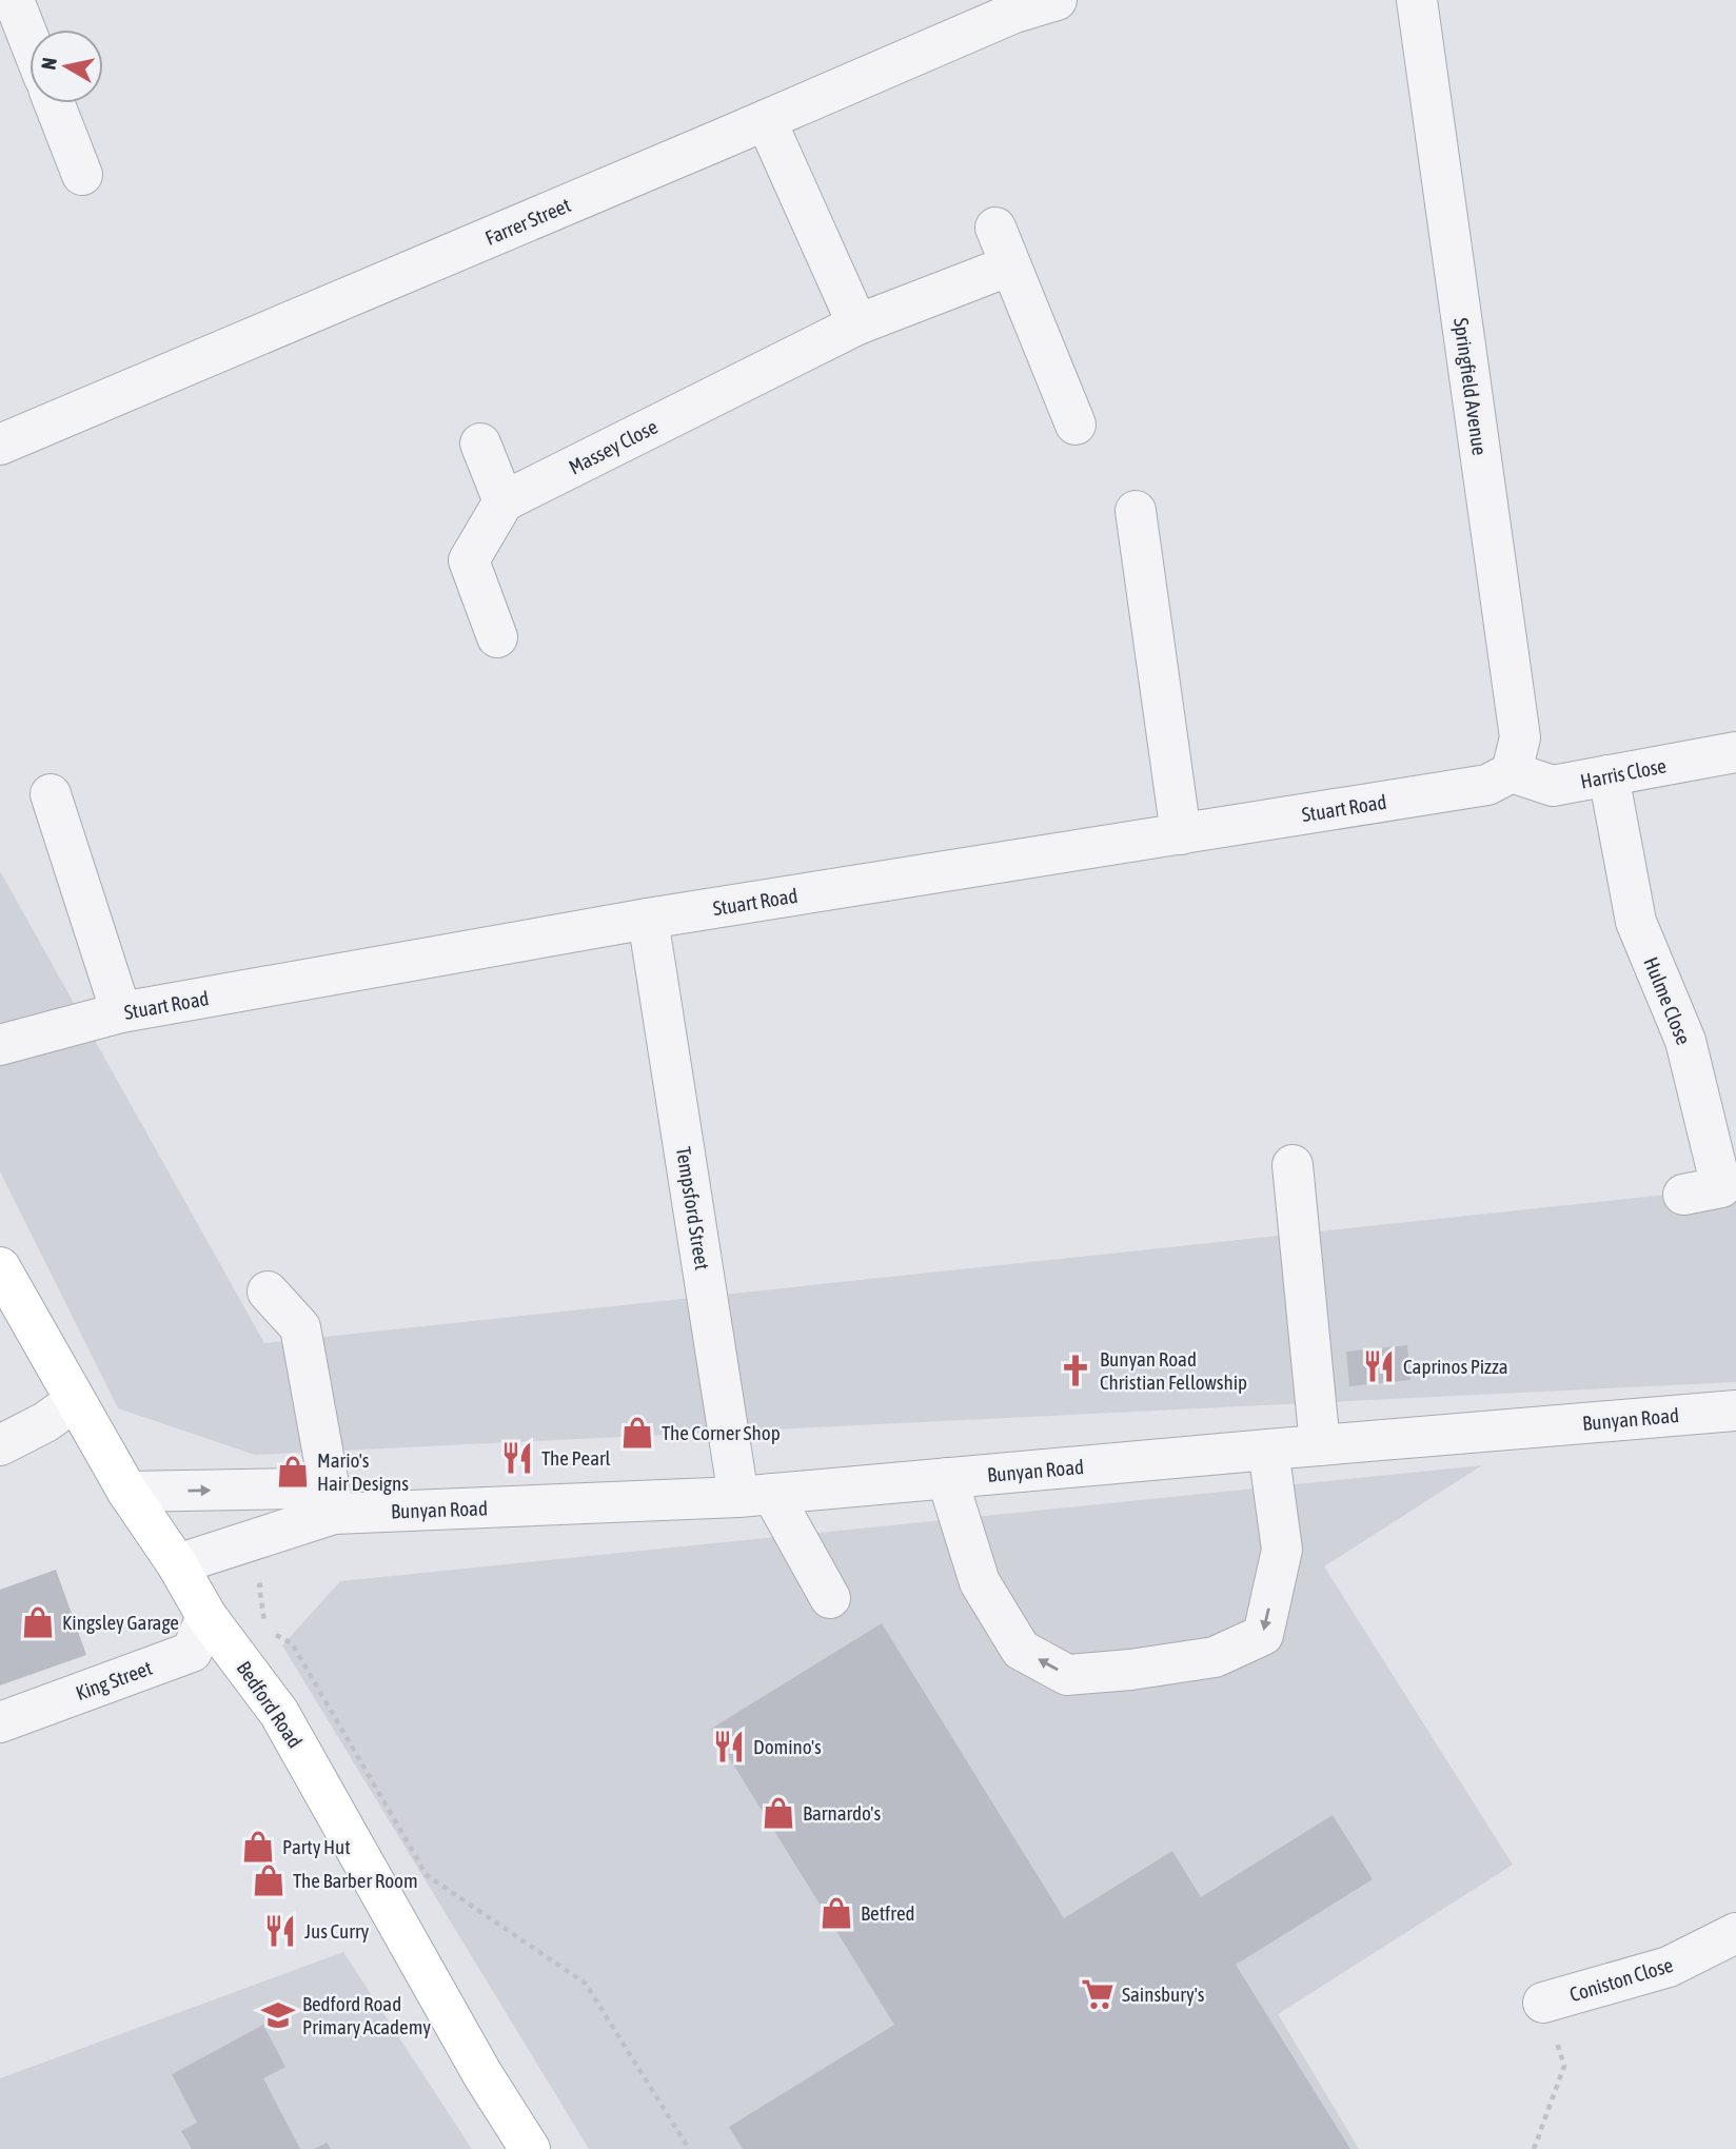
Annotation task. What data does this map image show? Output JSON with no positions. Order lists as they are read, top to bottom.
{
  "streets": {
    "main road": ["Bedford Road"],
    "street": [
      "Farrer Street",
      "Springfield Avenue",
      "Massey Close",
      "Harris Close",
      "Stuart Road",
      "Hulme Close",
      "Tempsford Street",
      "Bunyan Road",
      "King Street",
      "Coniston Close"
    ]
  },
  "crossings": [
    ["Springfield Avenue", "Harris Close"],
    ["Springfield Avenue", "Stuart Road"],
    ["Harris Close", "Stuart Road"],
    ["Harris Close", "Hulme Close"],
    ["Stuart Road", "Tempsford Street"],
    ["Tempsford Street", "Bunyan Road"],
    ["Bunyan Road", "Bedford Road"],
    ["King Street", "Bedford Road"]
  ],
  "places": {
    "restaurant": [
      "Caprinos Pizza",
      "The Pearl",
      "Domino's",
      "Jus Curry"
    ],
    "church": ["Bunyan Road Christian Fellowship"],
    "shop": [
      "The Corner Shop",
      "Mario's Hair Designs",
      "Kingsley Garage",
      "Barnardo's",
      "Party Hut",
      "The Barber Room",
      "Betfred"
    ],
    "supermarket": ["Sainsbury's"],
    "school or university": ["Bedford Road Primary Academy"]
  },
  "north": "left"
}
